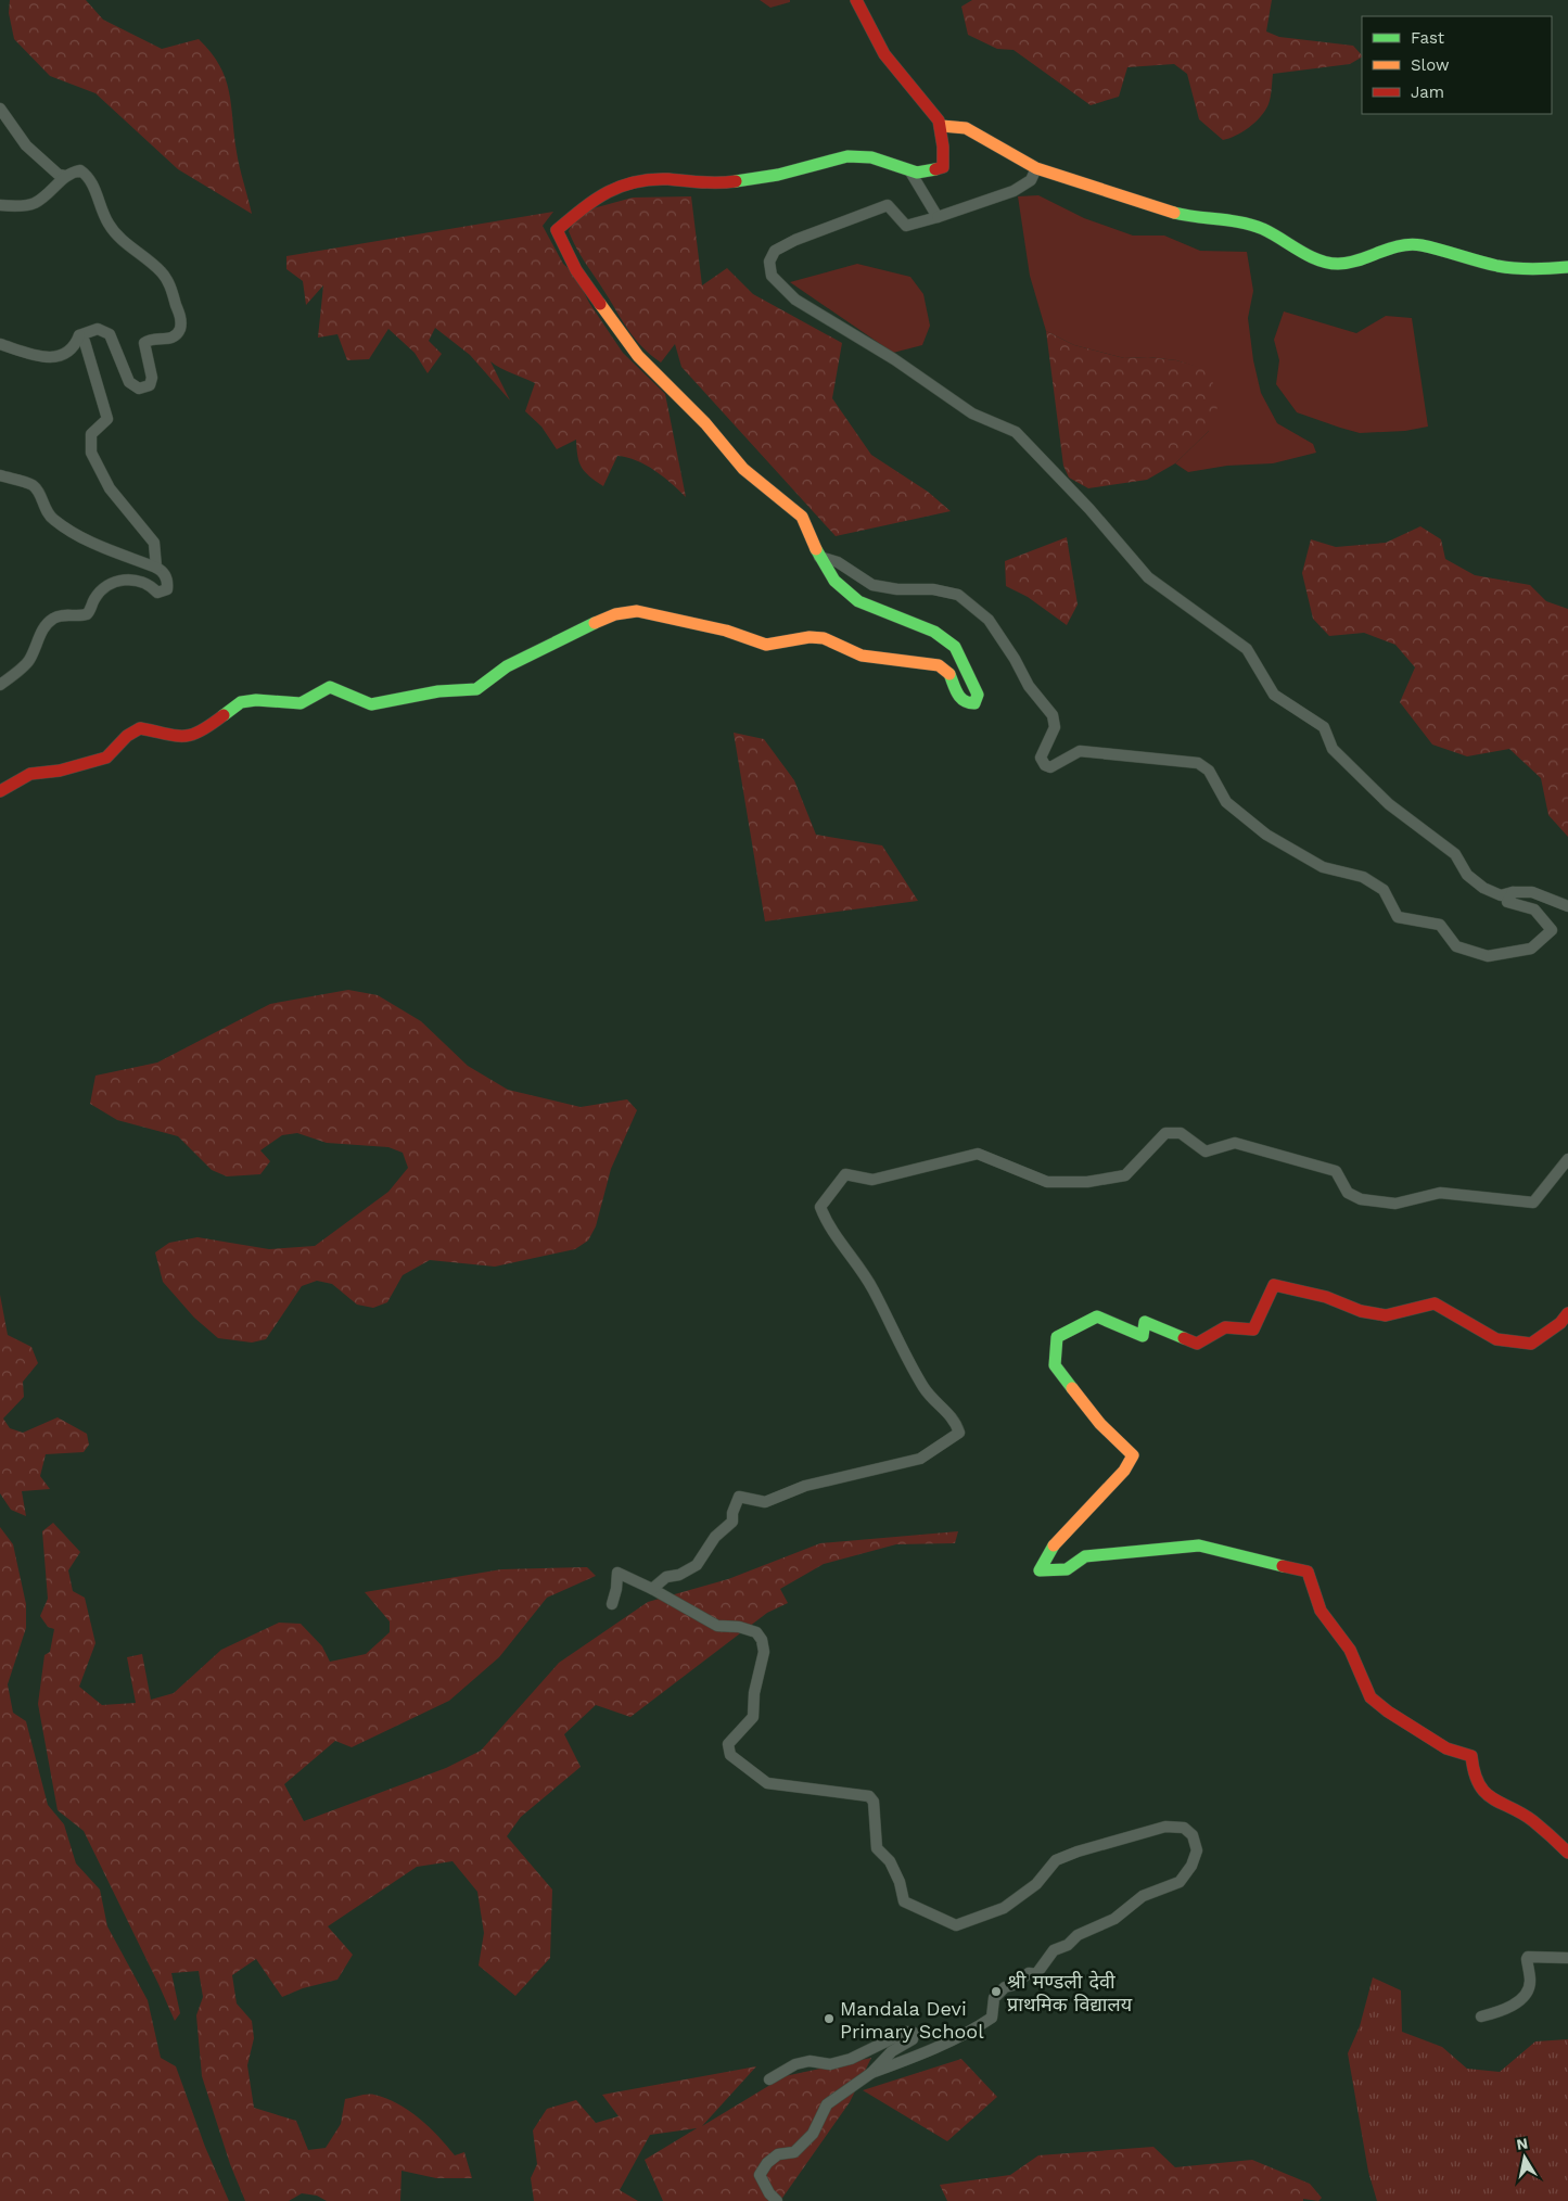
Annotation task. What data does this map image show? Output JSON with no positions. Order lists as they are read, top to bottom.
{
  "places": ["श्री मण्डली देवी प्राथमिक विद्यालय", "Mandala Devi Primary School"],
  "legend": ["Fast", "Slow", "Jam"],
  "north": "top"
}
